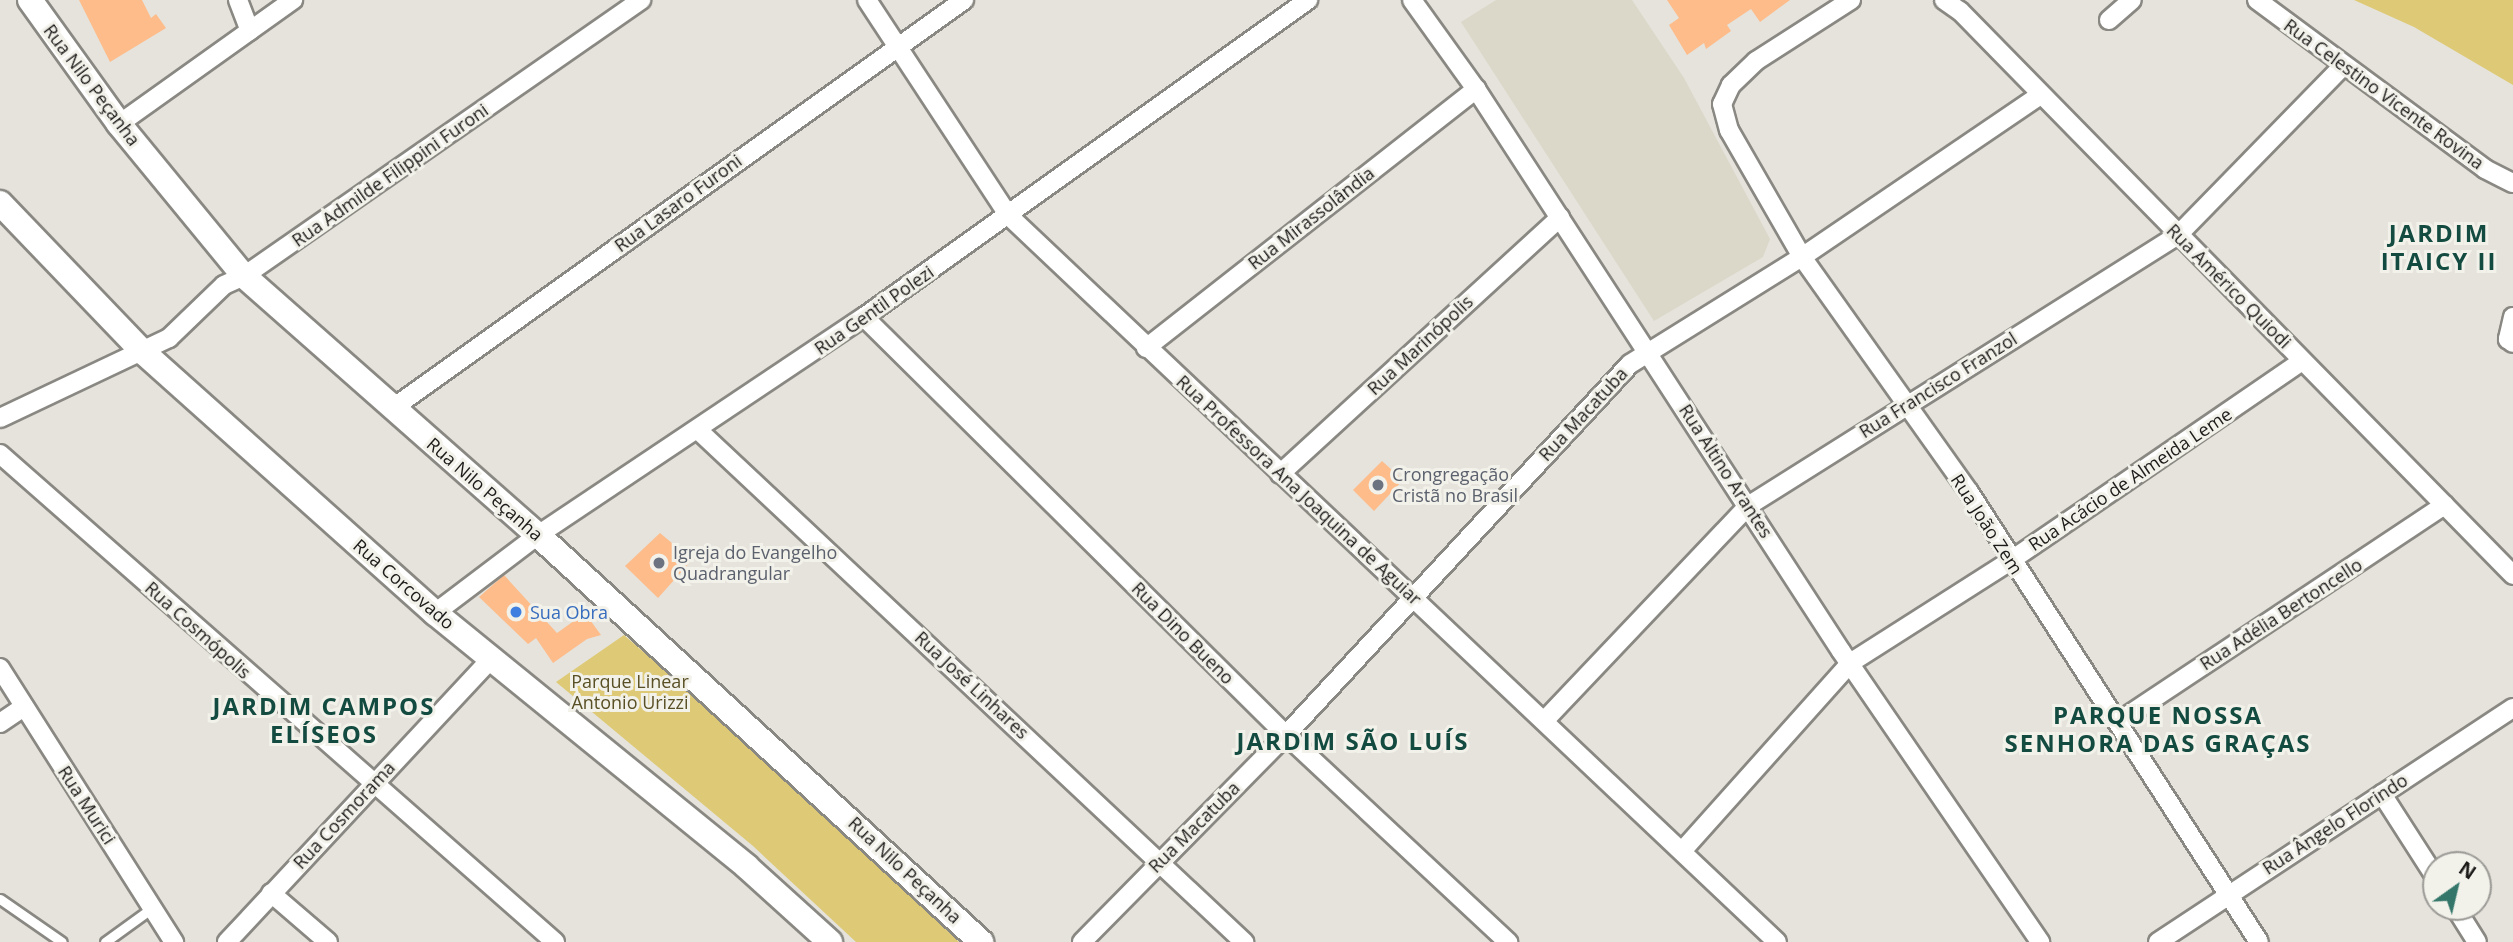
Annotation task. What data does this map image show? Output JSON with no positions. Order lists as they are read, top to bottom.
{
  "streets": {
    "street": [
      "Rua Nilo Peçanha",
      "Rua Celestino Vicente Rovina",
      "Rua Admilde Filippini Furoni",
      "Rua Lasaro Furoni",
      "Rua Mirassolândia",
      "Rua Américo Quiodi",
      "Rua Gentil Polezi",
      "Rua Marinópolis",
      "Rua Francisco Franzol",
      "Rua Macatuba",
      "Rua Altino Arantes",
      "Rua Acácio de Almeida Leme",
      "Rua Professora Ana Joaquina de Aguiar",
      "Rua João Zem",
      "Rua Corcovado",
      "Rua Adélia Bertoncello",
      "Rua Cosmópolis",
      "Rua Dino Bueno",
      "Rua José Linhares",
      "Rua Murici",
      "Rua Cosmorama",
      "Rua Ângelo Florindo"
    ]
  },
  "crossings": [
    ["Rua Nilo Peçanha", "Rua Admilde Filippini Furoni"],
    ["Rua Nilo Peçanha", "Rua Lasaro Furoni"],
    ["Rua Nilo Peçanha", "Rua Gentil Polezi"],
    ["Rua Celestino Vicente Rovina", "Rua Francisco Franzol"],
    ["Rua Admilde Filippini Furoni", "Rua Corcovado"],
    ["Rua Lasaro Furoni", "Rua Professora Ana Joaquina de Aguiar"],
    ["Rua Mirassolândia", "Rua Altino Arantes"],
    ["Rua Mirassolândia", "Rua Professora Ana Joaquina de Aguiar"],
    ["Rua Américo Quiodi", "Rua Francisco Franzol"],
    ["Rua Américo Quiodi", "Rua Macatuba"],
    ["Rua Américo Quiodi", "Rua Acácio de Almeida Leme"],
    ["Rua Américo Quiodi", "Rua Adélia Bertoncello"],
    ["Rua Gentil Polezi", "Rua Professora Ana Joaquina de Aguiar"],
    ["Rua Gentil Polezi", "Rua Corcovado"],
    ["Rua Gentil Polezi", "Rua Dino Bueno"],
    ["Rua Gentil Polezi", "Rua José Linhares"],
    ["Rua Marinópolis", "Rua Altino Arantes"],
    ["Rua Marinópolis", "Rua Professora Ana Joaquina de Aguiar"],
    ["Rua Francisco Franzol", "Rua Altino Arantes"],
    ["Rua Francisco Franzol", "Rua Professora Ana Joaquina de Aguiar"],
    ["Rua Francisco Franzol", "Rua João Zem"],
    ["Rua Macatuba", "Rua Altino Arantes"],
    ["Rua Macatuba", "Rua Professora Ana Joaquina de Aguiar"],
    ["Rua Macatuba", "Rua João Zem"],
    ["Rua Macatuba", "Rua Dino Bueno"],
    ["Rua Macatuba", "Rua José Linhares"],
    ["Rua Altino Arantes", "Rua Acácio de Almeida Leme"],
    ["Rua Acácio de Almeida Leme", "Rua Professora Ana Joaquina de Aguiar"],
    ["Rua Acácio de Almeida Leme", "Rua João Zem"],
    ["Rua João Zem", "Rua Adélia Bertoncello"],
    ["Rua João Zem", "Rua Ângelo Florindo"],
    ["Rua Corcovado", "Rua Cosmorama"],
    ["Rua Cosmópolis", "Rua Cosmorama"]
  ],
  "districts": [
    "JARDIM ITAICY II",
    "JARDIM CAMPOS ELÍSEOS",
    "PARQUE NOSSA SENHORA DAS GRAÇAS",
    "JARDIM SÃO LUÍS"
  ],
  "parks": ["Parque Linear Antonio Urizzi"],
  "places": ["Crongregação Cristã no Brasil", "Igreja do Evangelho Quadrangular", "Sua Obra"],
  "north": "top right"
}
